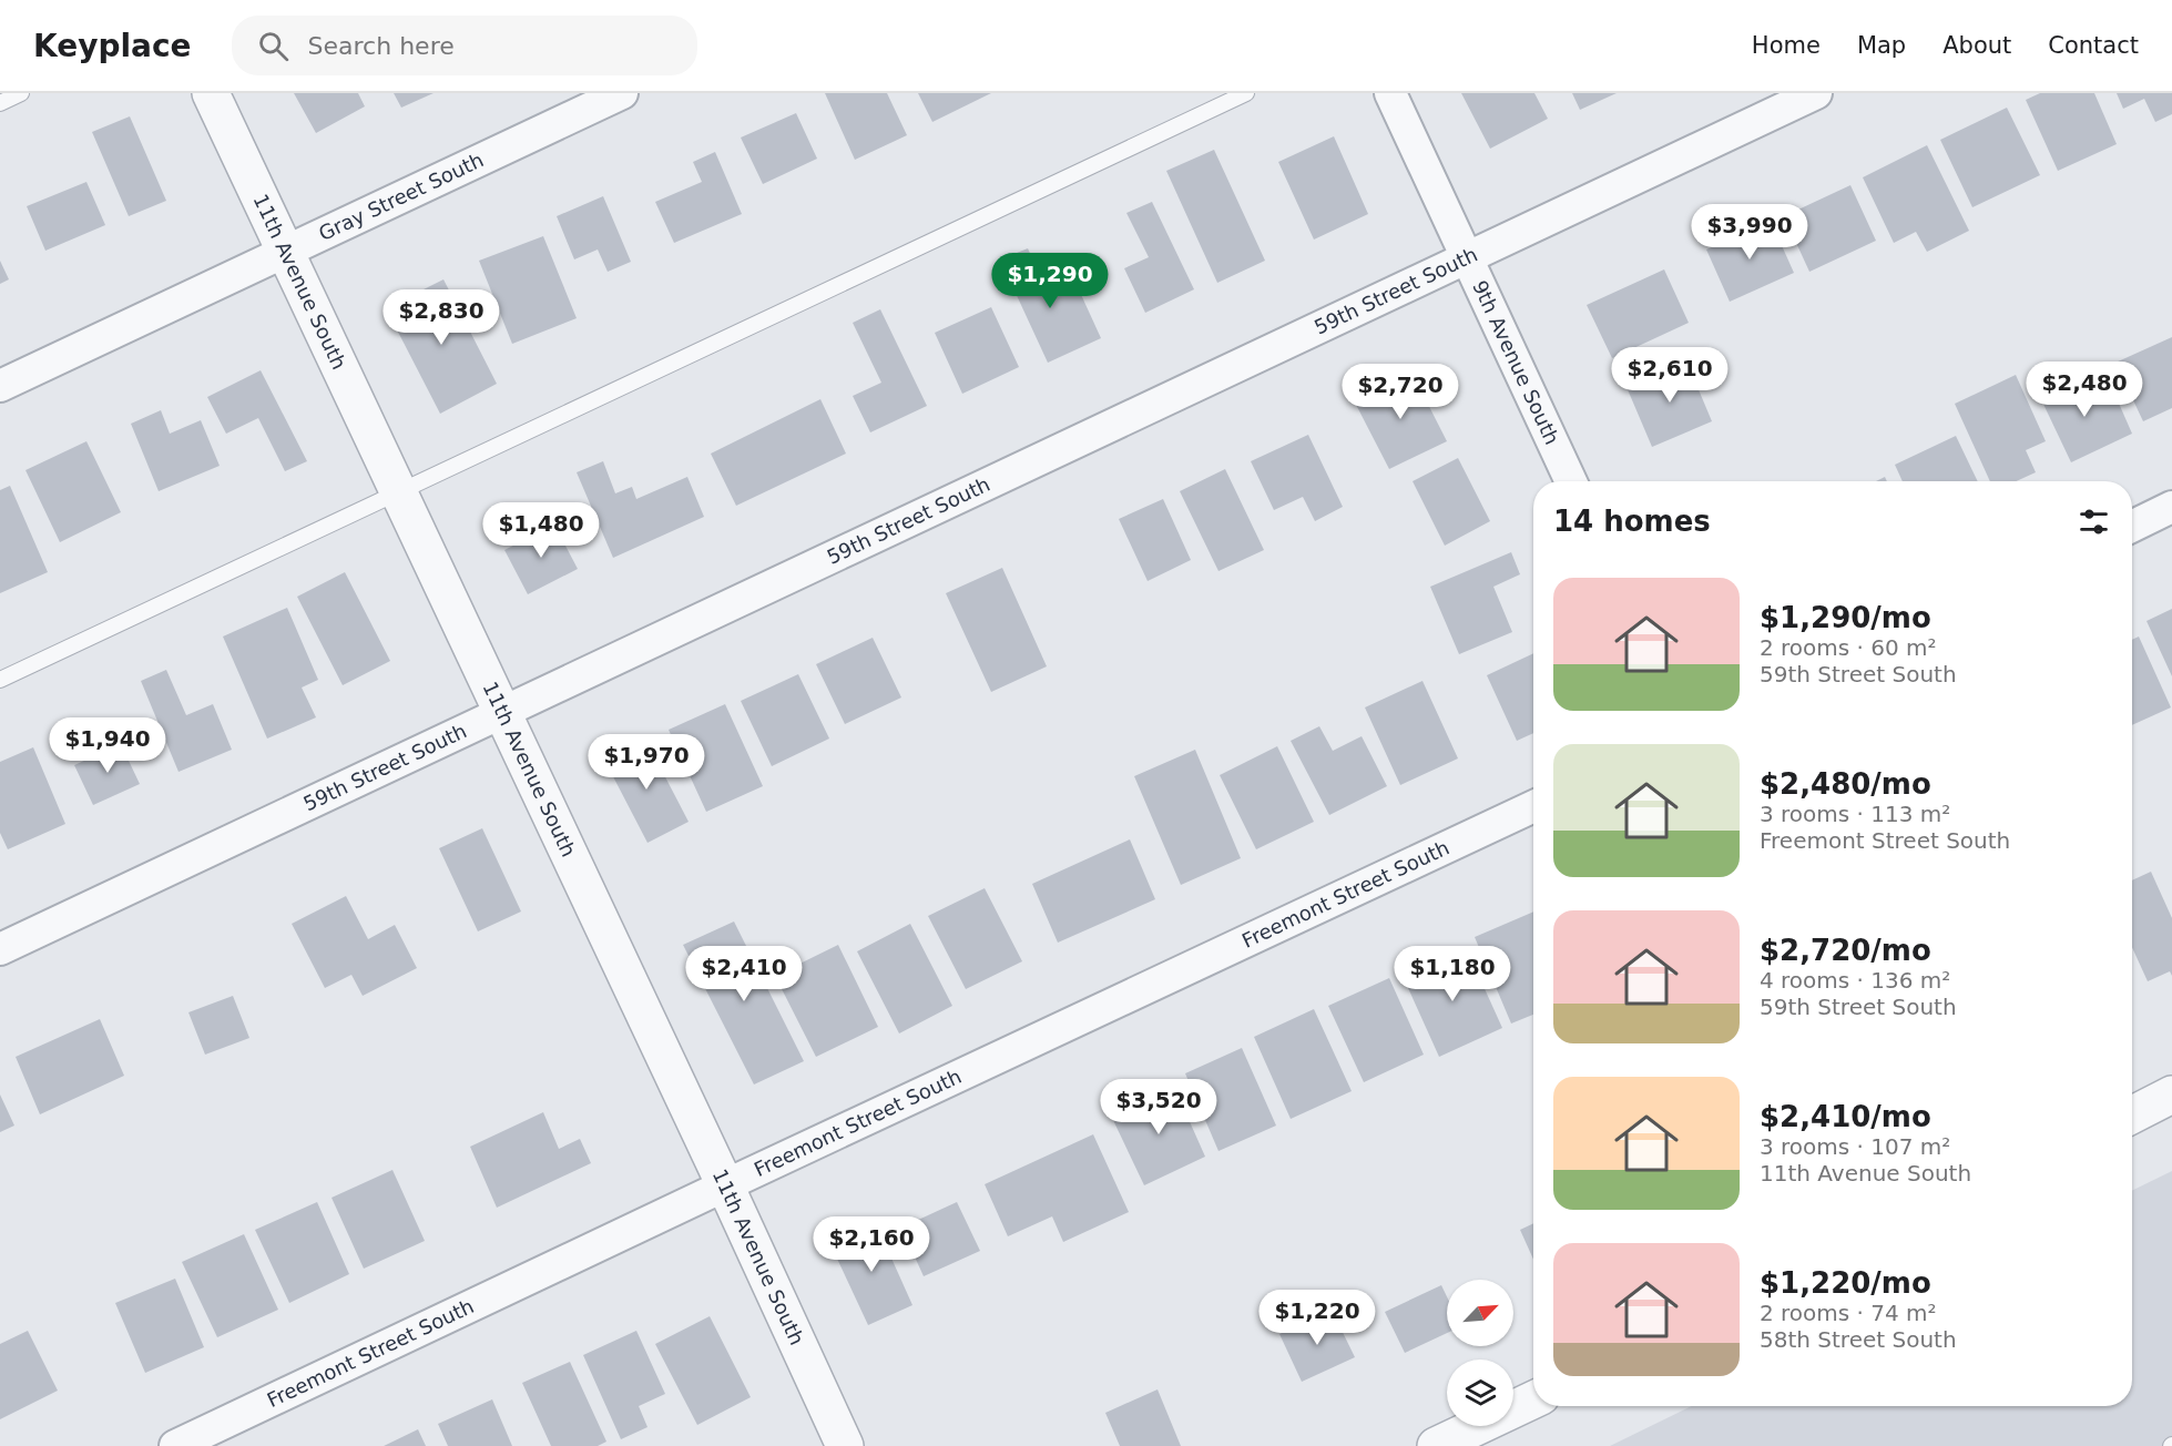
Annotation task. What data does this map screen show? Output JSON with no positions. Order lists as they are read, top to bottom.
{
  "streets": {
    "street": [
      "Gray Street South",
      "11th Avenue South",
      "59th Street South",
      "9th Avenue South",
      "Freemont Street South"
    ]
  },
  "crossings": [
    ["Gray Street South", "11th Avenue South"],
    ["11th Avenue South", "59th Street South"],
    ["11th Avenue South", "Freemont Street South"],
    ["59th Street South", "9th Avenue South"]
  ],
  "north": "top right",
  "page": {
    "header": "Keyplace",
    "search": "Search here",
    "nav": [
      "Home",
      "Map",
      "About",
      "Contact"
    ],
    "price": [
      "$3,990",
      "$1,290",
      "$2,830",
      "$2,610",
      "$2,480",
      "$2,720",
      "$1,480",
      "$1,940",
      "$1,970",
      "$2,410",
      "$1,180",
      "$3,520",
      "$2,160",
      "$1,220"
    ],
    "heading": "14 homes",
    "list": [
      {
        "name": "$1,290/mo",
        "note": "2 rooms · 60 m² · 59th Street South"
      },
      {
        "name": "$2,480/mo",
        "note": "3 rooms · 113 m² · Freemont Street South"
      },
      {
        "name": "$2,720/mo",
        "note": "4 rooms · 136 m² · 59th Street South"
      },
      {
        "name": "$2,410/mo",
        "note": "3 rooms · 107 m² · 11th Avenue South"
      },
      {
        "name": "$1,220/mo",
        "note": "2 rooms · 74 m² · 58th Street South"
      }
    ]
  }
}
